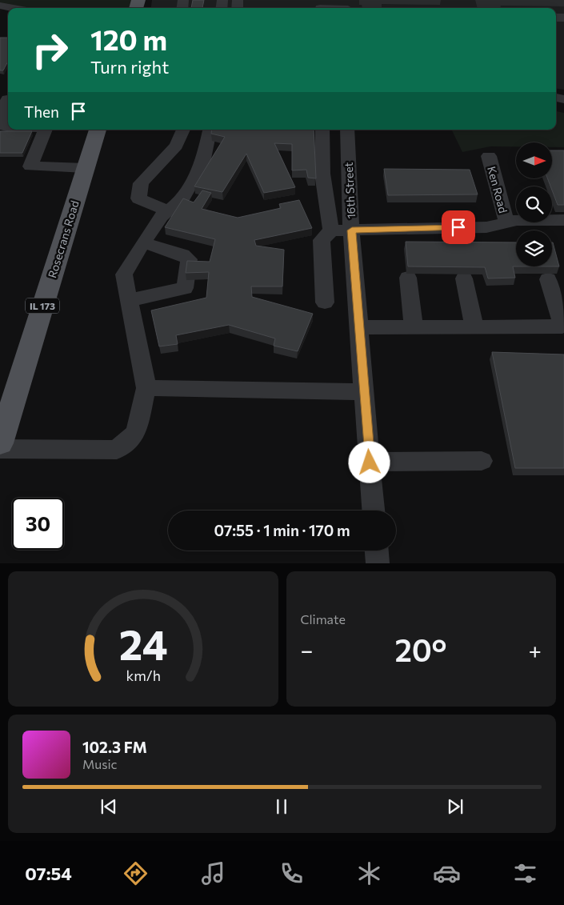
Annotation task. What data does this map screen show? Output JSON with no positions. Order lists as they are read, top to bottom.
{
  "streets": {
    "main road": ["Rosecrans Road", "IL 173"],
    "street": ["Ken Road", "16th Street"]
  },
  "north": "right",
  "page": {
    "turn": ["120 m", "Turn right"],
    "then": "Then",
    "limit": "30",
    "trip": "07:55 · 1 min · 170 m",
    "tile": "Climate",
    "heat": ["−", "20°", "+"],
    "song": ["102.3 FM", "Music"],
    "tabs": "07:54",
    "gauge": ["24", "km/h"]
  }
}
